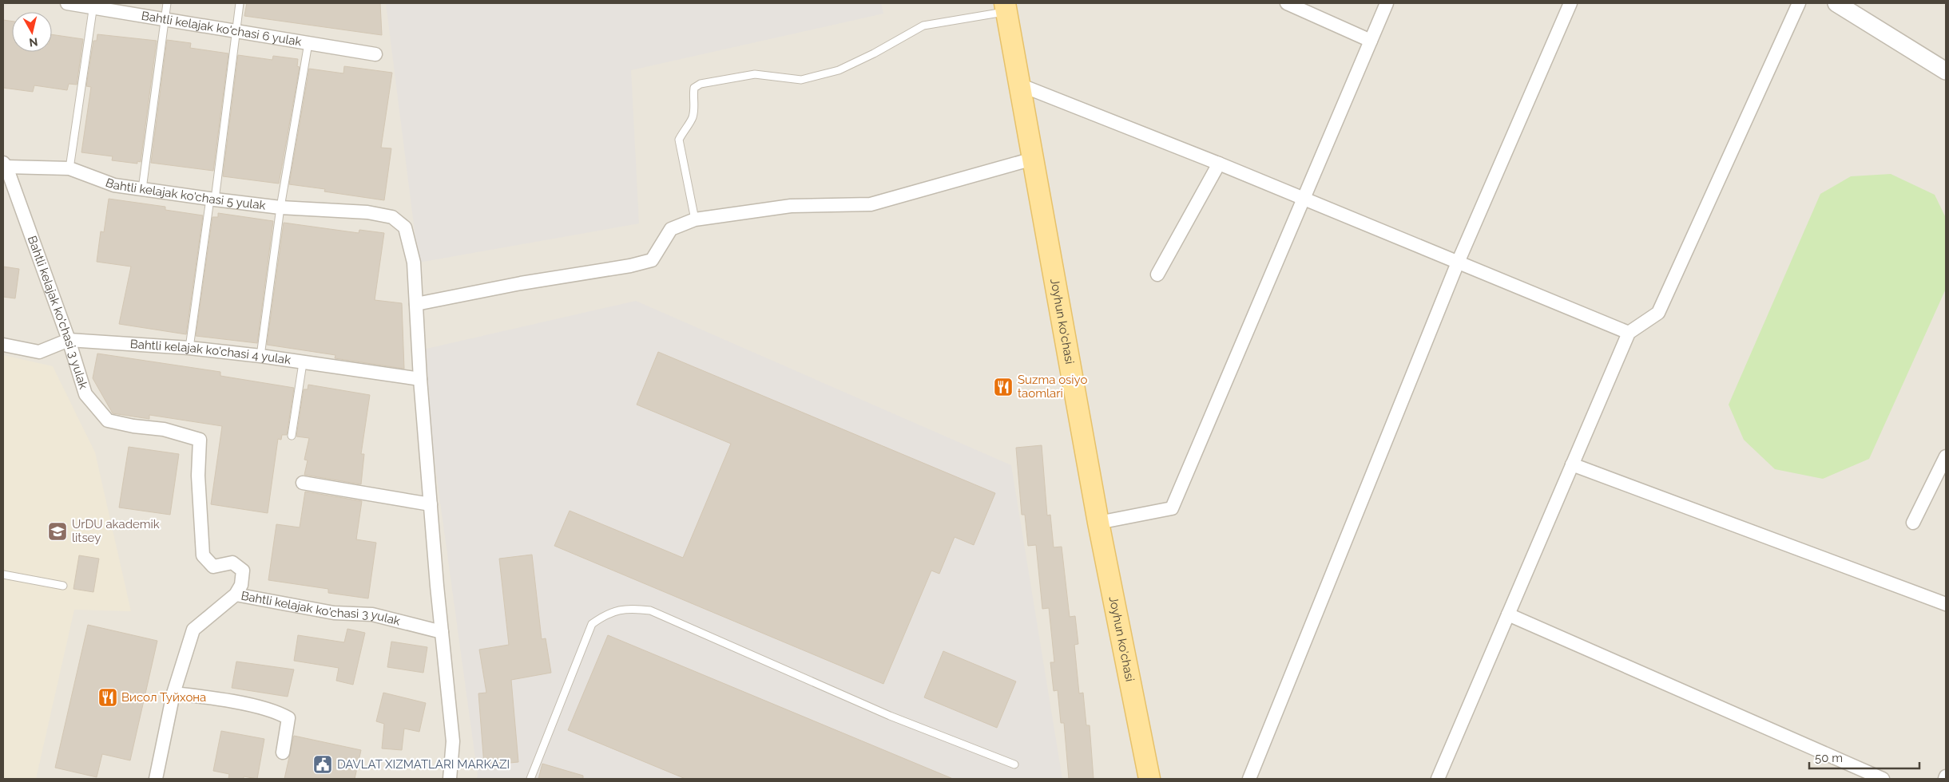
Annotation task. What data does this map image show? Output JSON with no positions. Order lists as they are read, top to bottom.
{
  "streets": {
    "main road": ["Joyhun ko'chasi"],
    "street": [
      "Bahtli kelajak ko'chasi 6 yulak",
      "Bahtli kelajak ko'chasi 5 yulak",
      "Bahtli kelajak ko'chasi 3 yulak",
      "Bahtli kelajak ko'chasi 4 yulak"
    ]
  },
  "crossings": [
    ["Bahtli kelajak ko'chasi 5 yulak", "Bahtli kelajak ko'chasi 3 yulak"],
    ["Bahtli kelajak ko'chasi 5 yulak", "Bahtli kelajak ko'chasi 4 yulak"],
    ["Bahtli kelajak ko'chasi 3 yulak", "Bahtli kelajak ko'chasi 4 yulak"]
  ],
  "places": {
    "restaurant": ["Suzma osiyo taomlari", "Висол Туйхона"],
    "school or university": ["UrDU akademik litsey"],
    "public building": ["DAVLAT XIZMATLARI MARKAZI"]
  },
  "scale_bar": "50 m",
  "north": "bottom"
}
